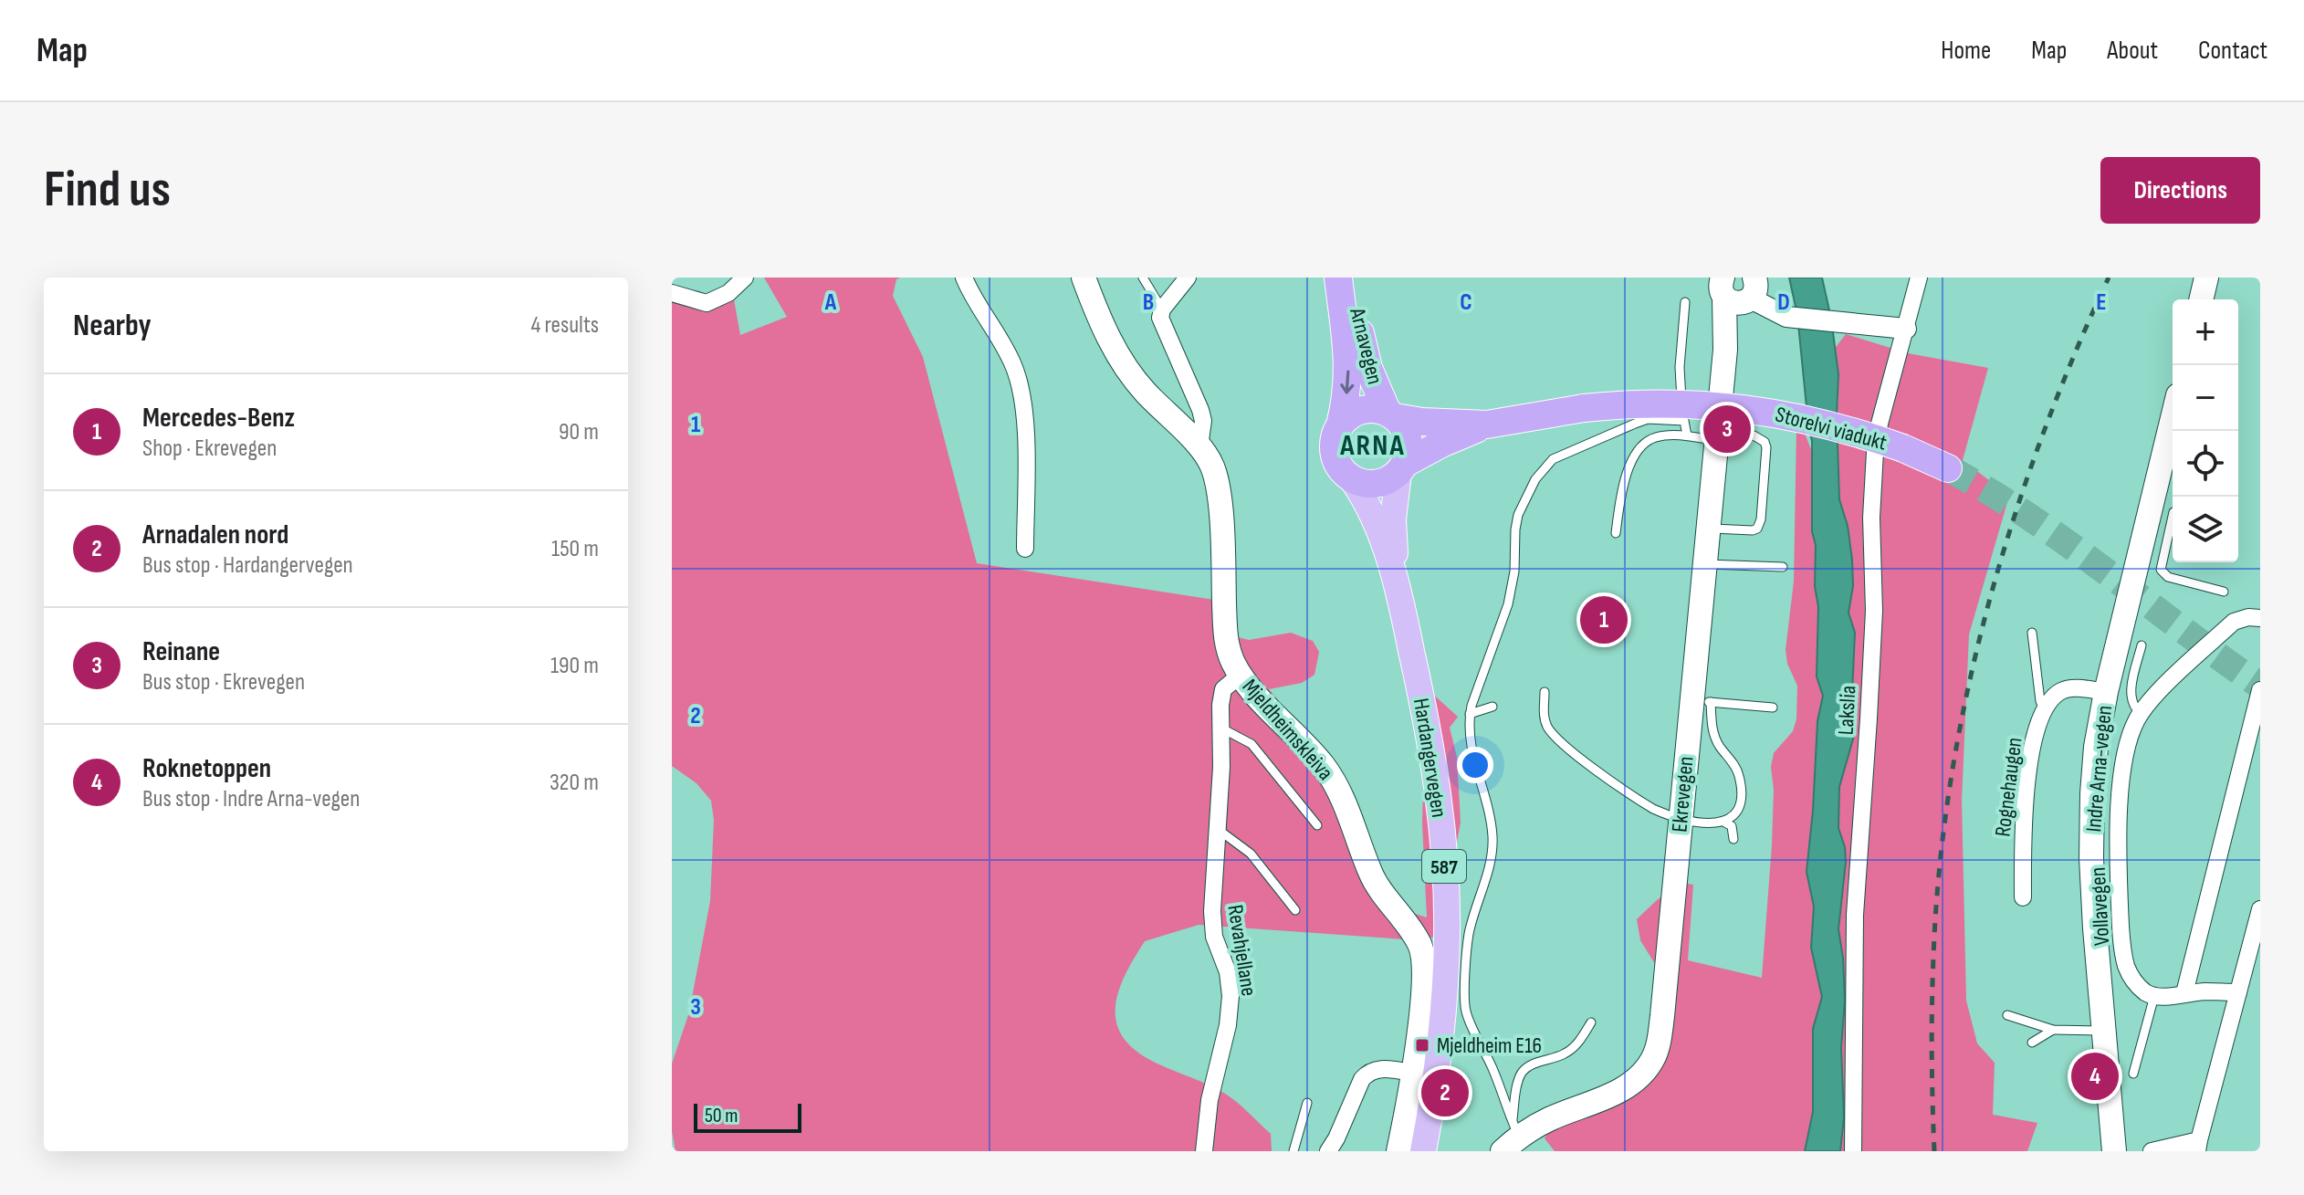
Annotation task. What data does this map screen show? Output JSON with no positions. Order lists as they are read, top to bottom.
{
  "streets": {
    "highway": ["Arnavegen", "Storelvi viadukt"],
    "main road": [
      "Mjeldheimskleiva",
      "Hardangervegen",
      "Indre Arna-vegen",
      "Ekrevegen",
      "587"
    ],
    "street": [
      "Lakslia",
      "Rognehaugen",
      "Vollavegen",
      "Revahjellane"
    ]
  },
  "crossings": [
    ["Arnavegen", "Hardangervegen"],
    ["Mjeldheimskleiva", "Revahjellane"]
  ],
  "districts": ["ARNA"],
  "places": {
    "transit": ["Mjeldheim E16"]
  },
  "scale_bar": "50 m",
  "page": {
    "header": "Map",
    "nav": [
      "Home",
      "Map",
      "About",
      "Contact"
    ],
    "buttons": "Directions",
    "title": "Find us",
    "heading": ["Nearby", "4 results"],
    "map_buttons": ["+", "−"],
    "list": [
      {
        "mark": "1",
        "name": "Mercedes-Benz",
        "note": "Shop · Ekrevegen",
        "value": "90 m"
      },
      {
        "mark": "2",
        "name": "Arnadalen nord",
        "note": "Bus stop · Hardangervegen",
        "value": "150 m"
      },
      {
        "mark": "3",
        "name": "Reinane",
        "note": "Bus stop · Ekrevegen",
        "value": "190 m"
      },
      {
        "mark": "4",
        "name": "Roknetoppen",
        "note": "Bus stop · Indre Arna-vegen",
        "value": "320 m"
      }
    ],
    "pins": [
      "3",
      "1",
      "4",
      "2"
    ],
    "scale": "50 m"
  },
  "grid": {
    "columns": [
      "A",
      "B",
      "C",
      "D",
      "E"
    ],
    "rows": ["1", "2", "3"]
  }
}
